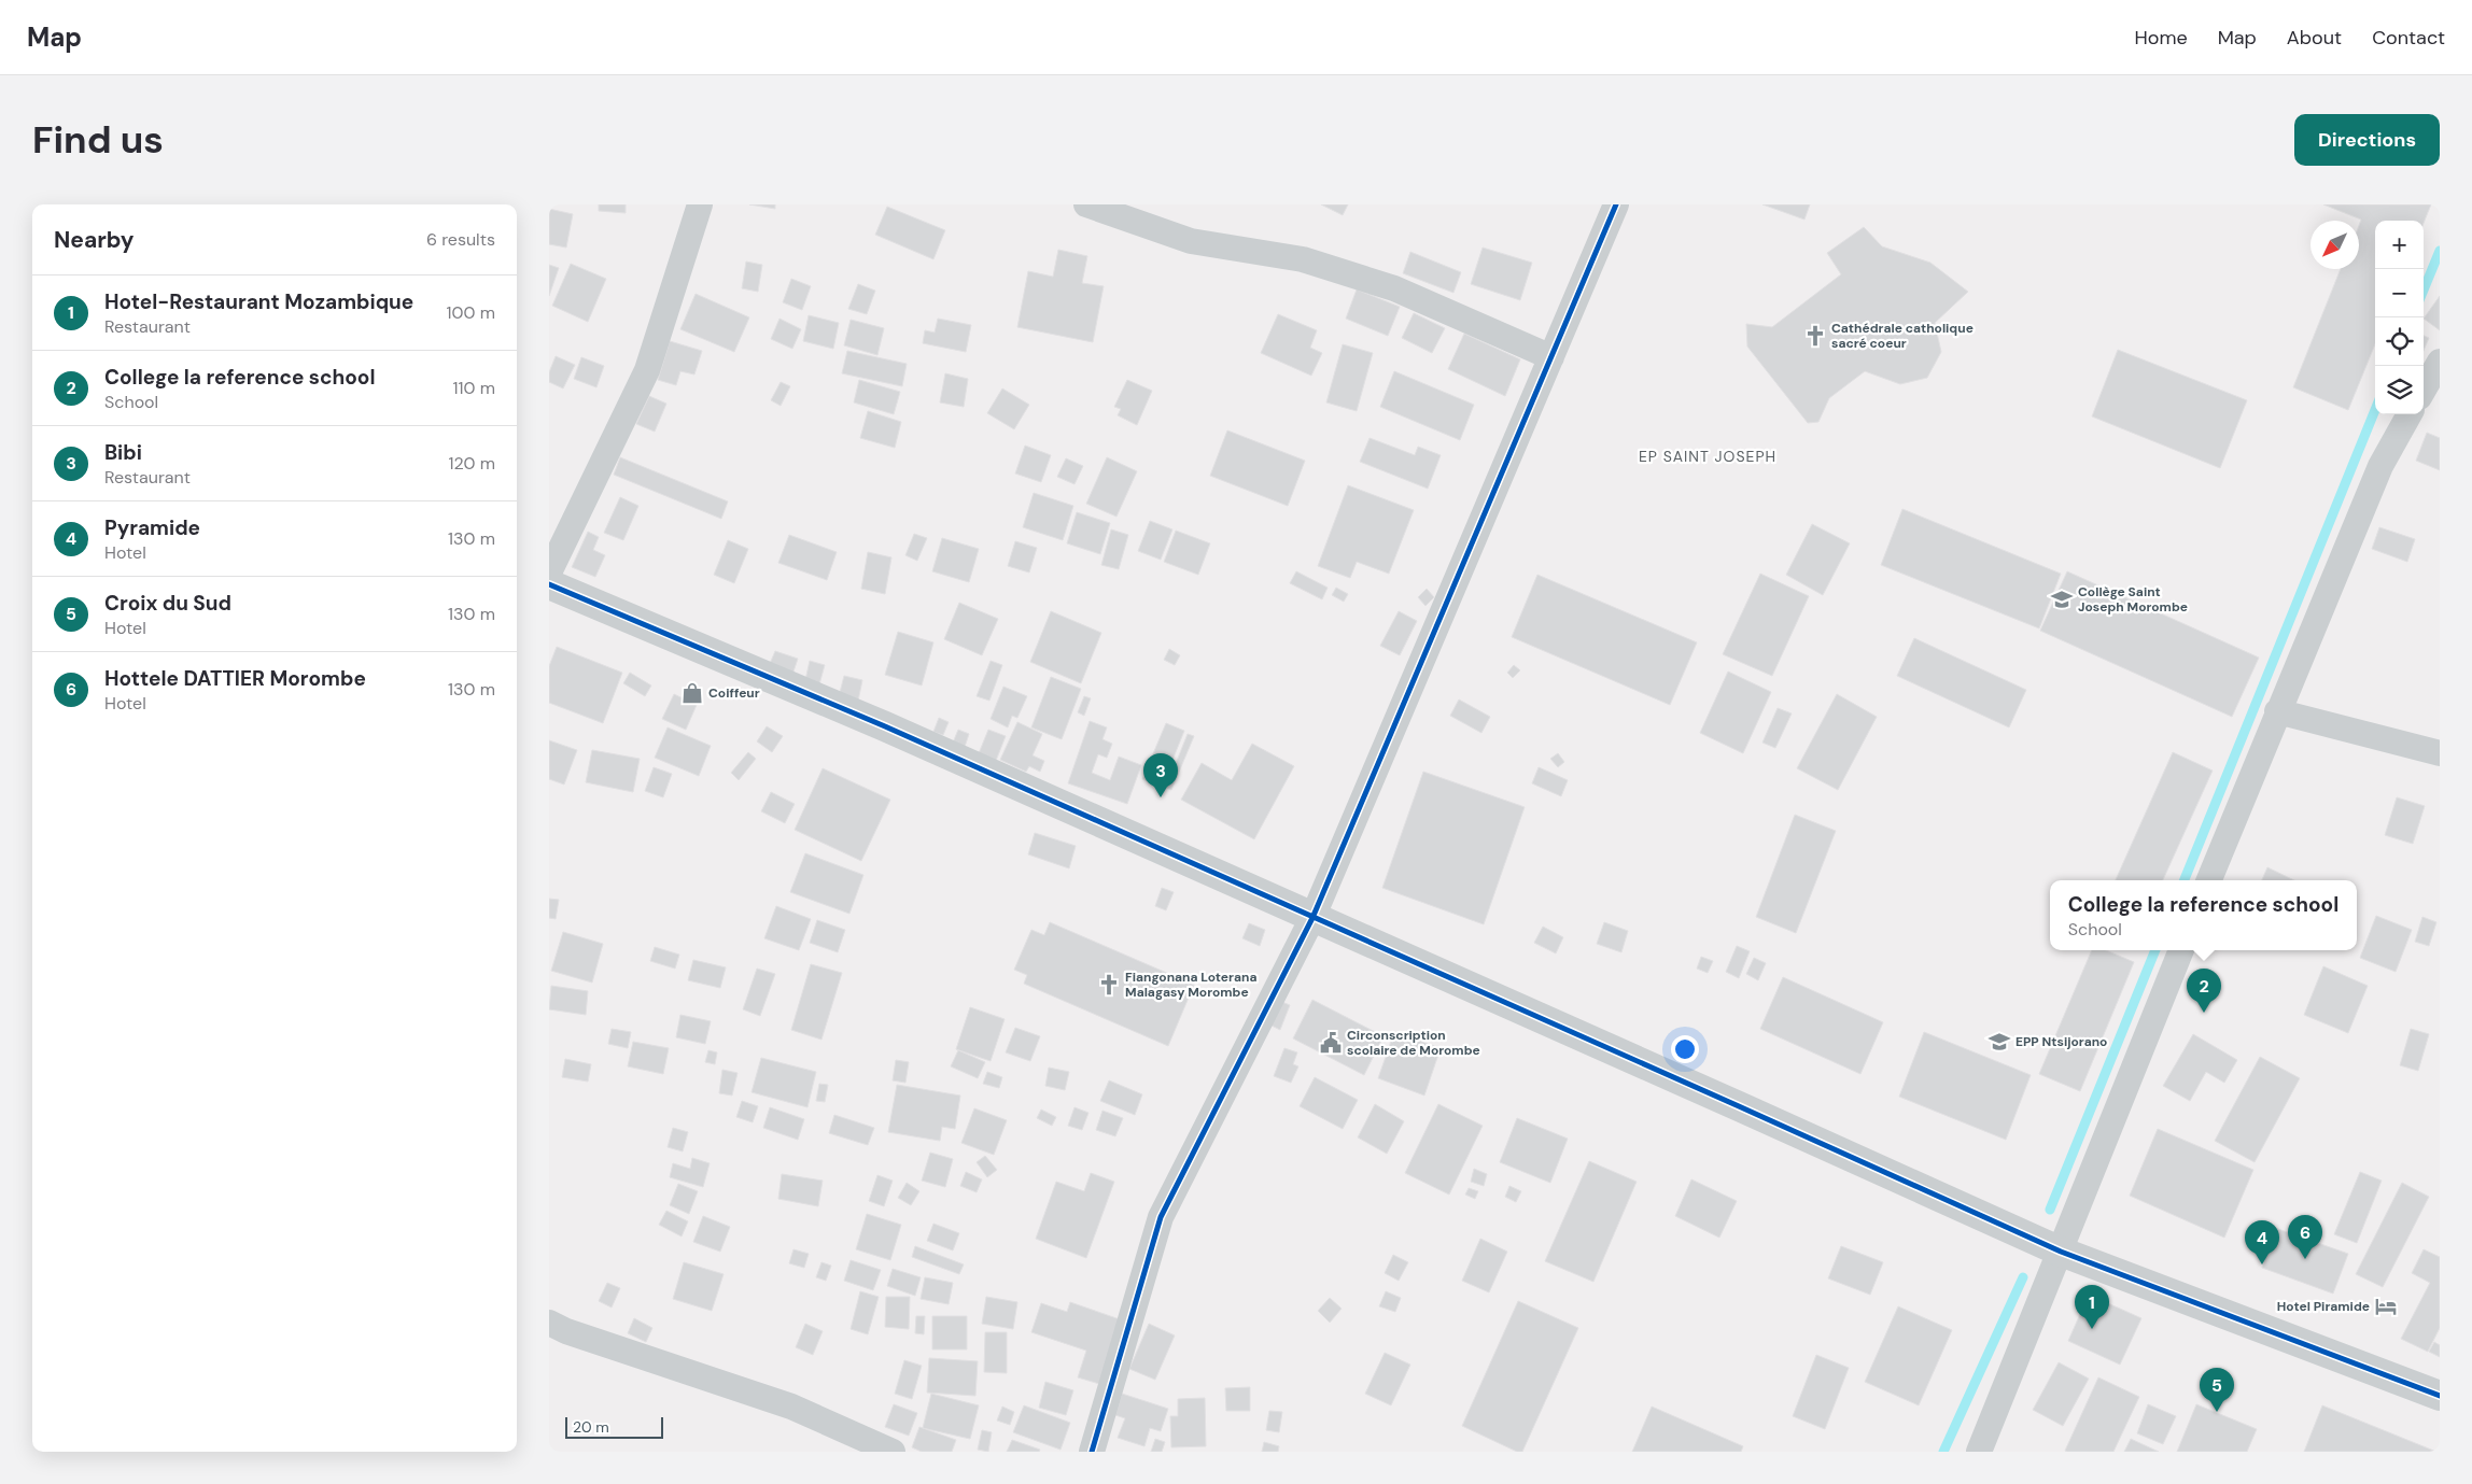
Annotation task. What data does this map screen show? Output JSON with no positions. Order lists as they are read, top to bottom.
{
  "districts": ["EP SAINT JOSEPH"],
  "places": {
    "church": ["Cathédrale catholique sacré coeur", "Fiangonana Loterana Malagasy Morombe"],
    "school or university": ["Collège Saint Joseph Morombe", "EPP Ntsijorano"],
    "shop": ["Coiffeur"],
    "public building": ["Circonscription scolaire de Morombe"],
    "hotel": ["Hotel Piramide"]
  },
  "scale_bar": "20 m",
  "north": "bottom left",
  "page": {
    "header": "Map",
    "nav": [
      "Home",
      "Map",
      "About",
      "Contact"
    ],
    "buttons": "Directions",
    "title": "Find us",
    "heading": ["Nearby", "6 results"],
    "map_buttons": ["+", "−"],
    "list": [
      {
        "mark": "1",
        "name": "Hotel-Restaurant Mozambique",
        "note": "Restaurant",
        "value": "100 m"
      },
      {
        "mark": "2",
        "name": "College la reference school",
        "note": "School",
        "value": "110 m"
      },
      {
        "mark": "3",
        "name": "Bibi",
        "note": "Restaurant",
        "value": "120 m"
      },
      {
        "mark": "4",
        "name": "Pyramide",
        "note": "Hotel",
        "value": "130 m"
      },
      {
        "mark": "5",
        "name": "Croix du Sud",
        "note": "Hotel",
        "value": "130 m"
      },
      {
        "mark": "6",
        "name": "Hottele DATTIER Morombe",
        "note": "Hotel",
        "value": "130 m"
      }
    ],
    "pins": [
      "3",
      "2",
      "6",
      "4",
      "1",
      "5"
    ],
    "popup": ["College la reference school", "School"],
    "scale": "20 m"
  }
}
